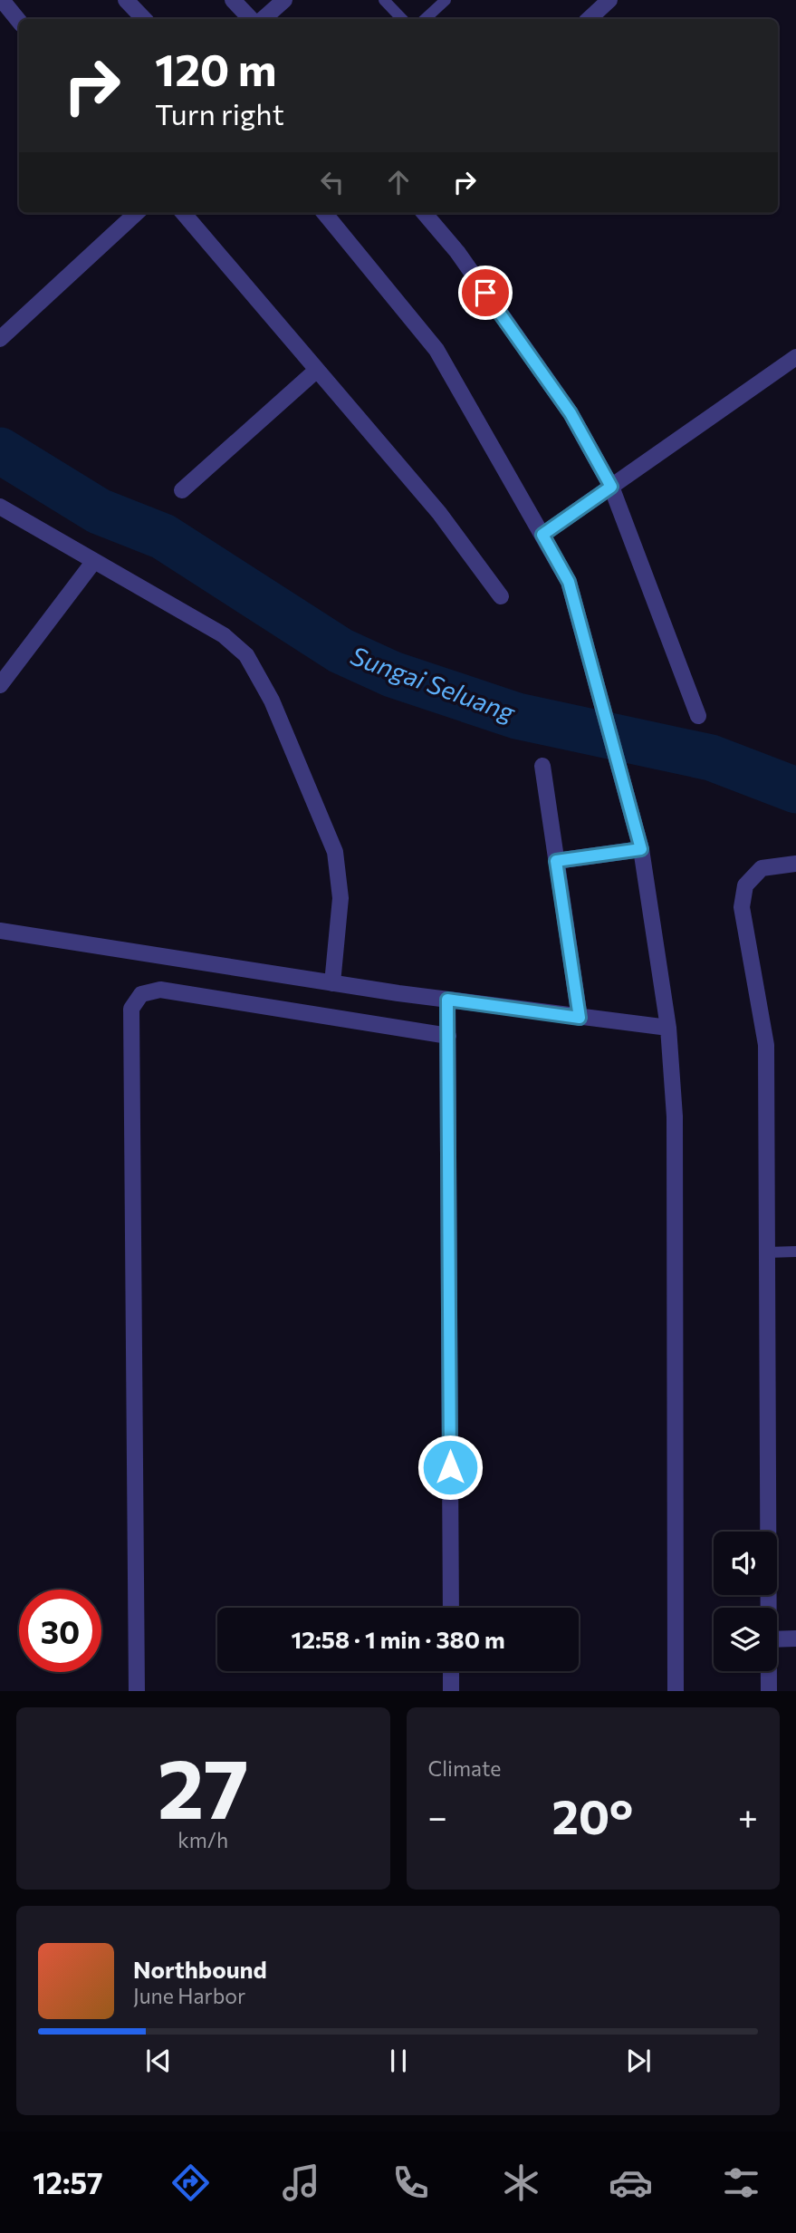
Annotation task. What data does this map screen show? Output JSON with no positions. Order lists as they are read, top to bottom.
{
  "water": ["Sungai Seluang"],
  "page": {
    "turn": ["120 m", "Turn right"],
    "limit": "30",
    "trip": "12:58 · 1 min · 380 m",
    "tile": [
      ["27", "km/h"],
      "Climate"
    ],
    "heat": ["−", "20°", "+"],
    "song": ["Northbound", "June Harbor"],
    "tabs": "12:57"
  }
}
